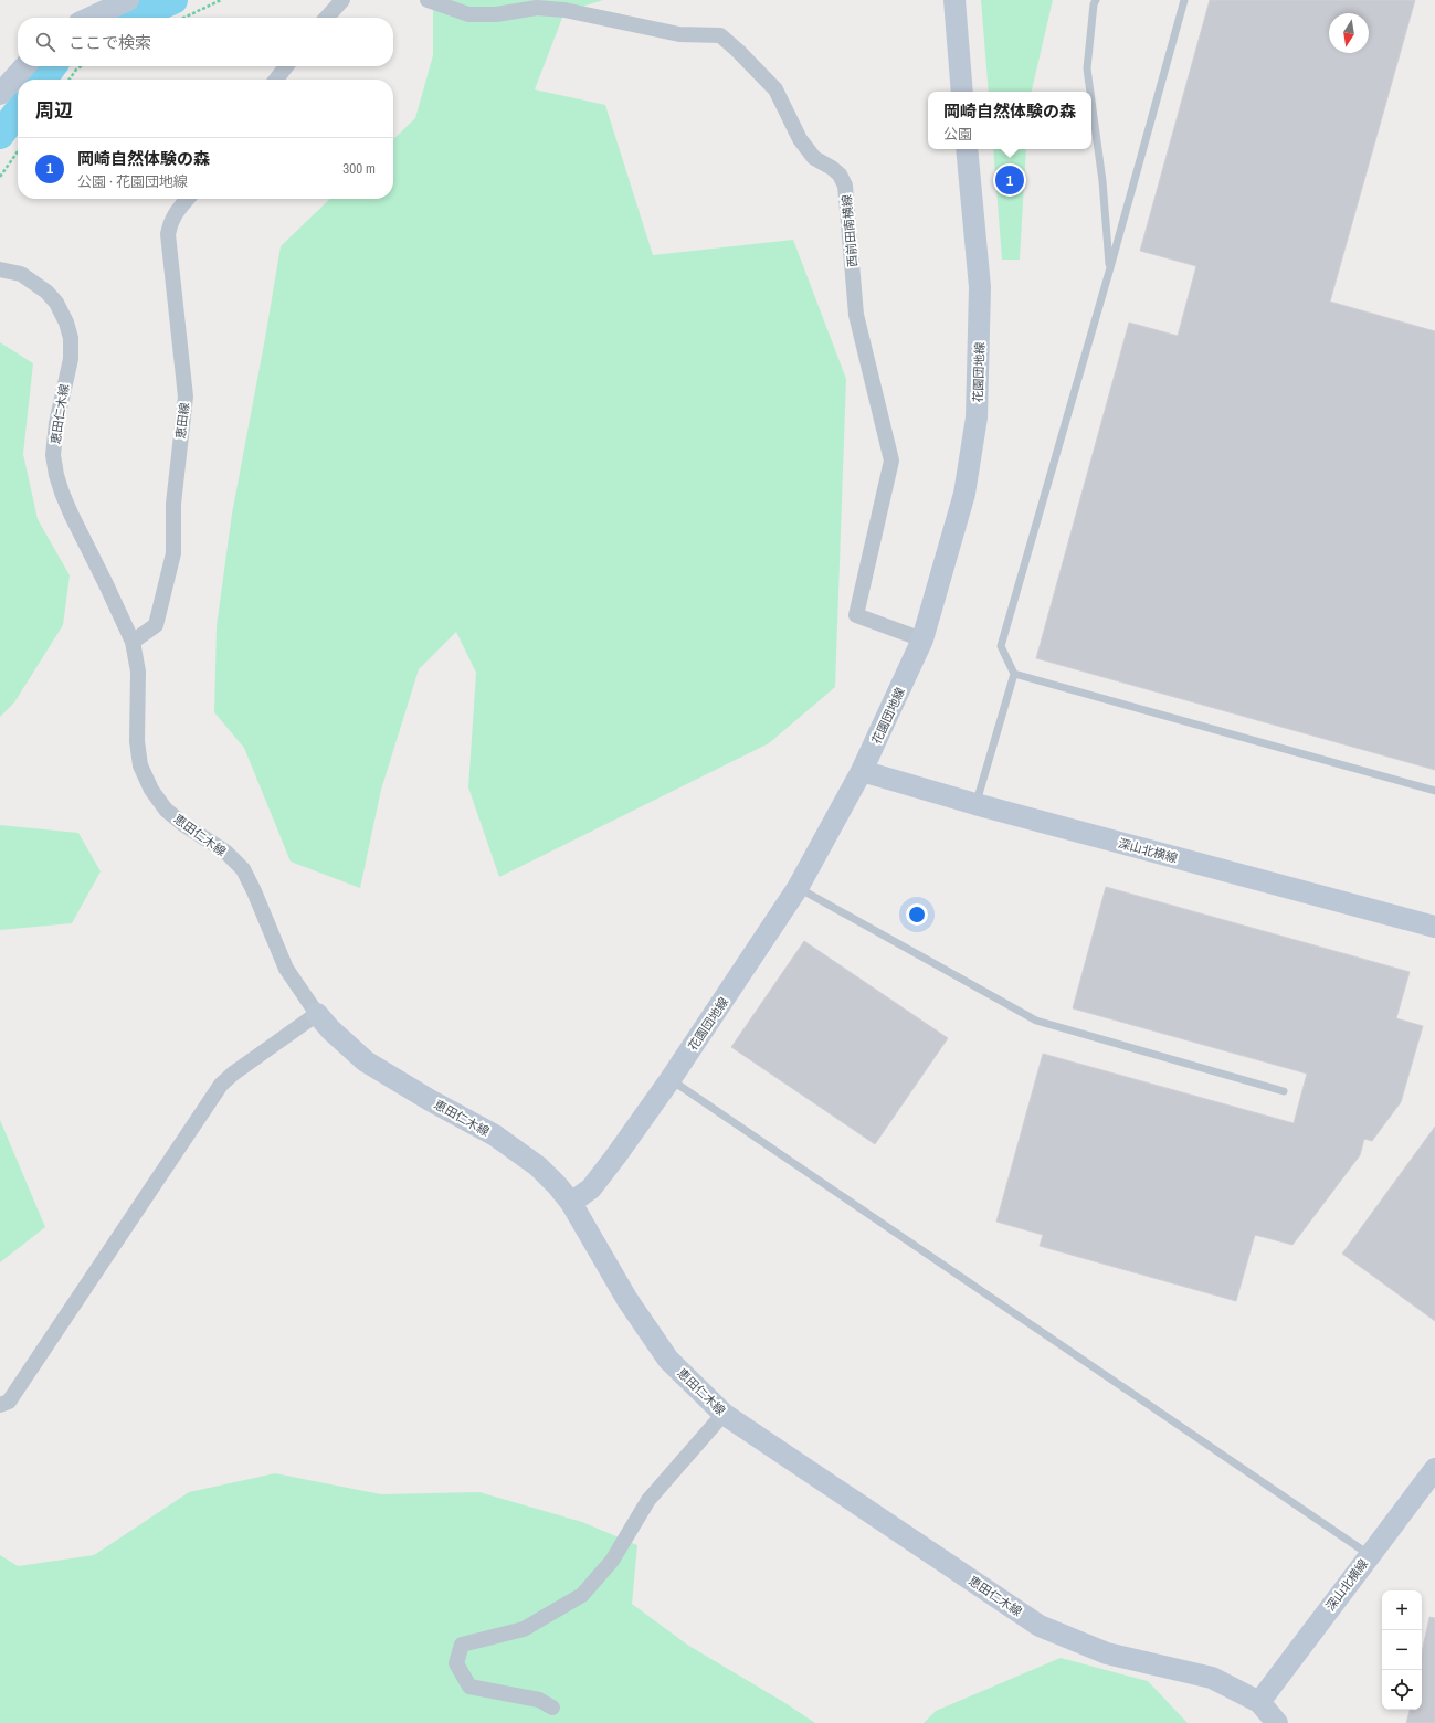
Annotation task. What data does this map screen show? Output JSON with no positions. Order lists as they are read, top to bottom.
{
  "streets": {
    "street": [
      "西前田南横線",
      "花園団地線",
      "恵田仁木線",
      "恵田線",
      "深山北横線"
    ]
  },
  "crossings": [
    ["西前田南横線", "花園団地線"],
    ["花園団地線", "恵田仁木線"],
    ["花園団地線", "深山北横線"],
    ["恵田仁木線", "恵田線"],
    ["恵田仁木線", "深山北横線"]
  ],
  "north": "bottom",
  "page": {
    "search": "ここで検索",
    "heading": "周辺",
    "popup": ["岡崎自然体験の森", "公園"],
    "list": [
      {
        "mark": "1",
        "name": "岡崎自然体験の森",
        "note": "公園 · 花園団地線",
        "value": "300 m"
      }
    ],
    "pins": "1",
    "map_buttons": ["+", "−"]
  }
}
